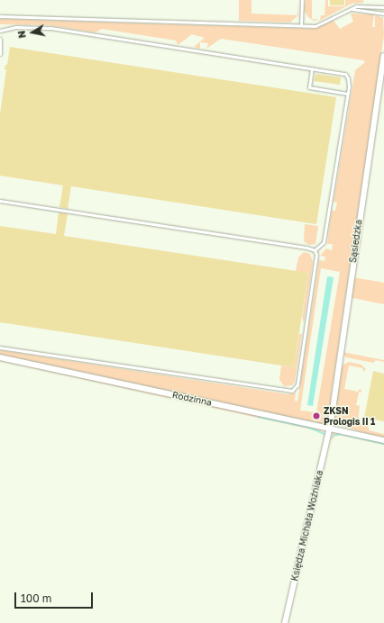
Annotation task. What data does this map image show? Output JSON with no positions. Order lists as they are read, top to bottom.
{
  "streets": {
    "street": ["Sąsiedzka", "Rodzinna", "Księdza Michała Woźniaka"]
  },
  "crossings": [
    ["Sąsiedzka", "Rodzinna"],
    ["Sąsiedzka", "Księdza Michała Woźniaka"],
    ["Rodzinna", "Księdza Michała Woźniaka"]
  ],
  "places": ["ZKSN Prologis II 1"],
  "scale_bar": "100 m",
  "north": "left"
}
